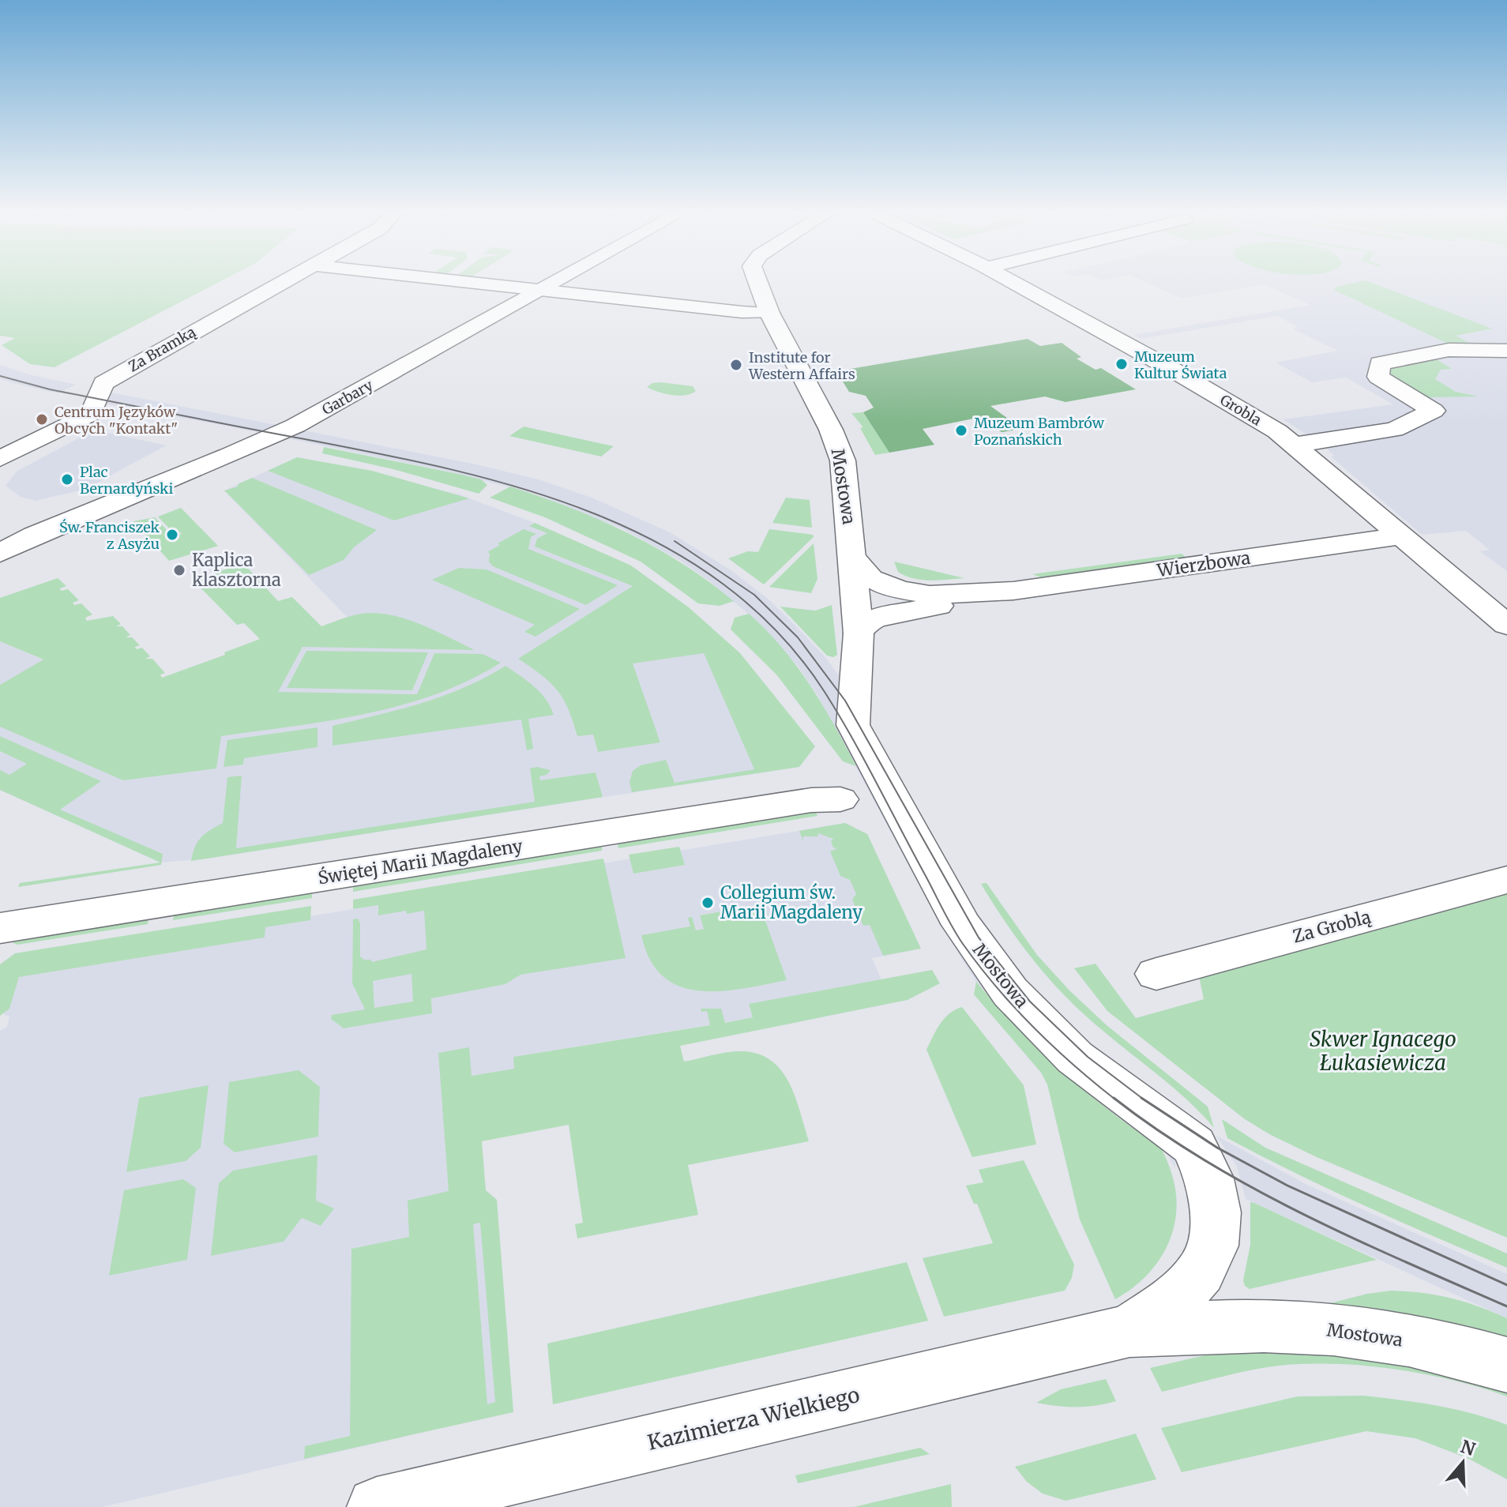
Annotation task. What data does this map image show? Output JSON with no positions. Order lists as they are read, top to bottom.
{
  "streets": {
    "street": [
      "Za Bramką",
      "Garbary",
      "Grobla",
      "Mostowa",
      "Wierzbowa",
      "Świętej Marii Magdaleny",
      "Za Groblą",
      "Kazimierza Wielkiego"
    ]
  },
  "crossings": [
    ["Grobla", "Wierzbowa"],
    ["Mostowa", "Wierzbowa"],
    ["Mostowa", "Kazimierza Wielkiego"]
  ],
  "parks": ["Skwer Ignacego Łukasiewicza"],
  "places": [
    "Muzeum Kultur Świata",
    "Institute for Western Affairs",
    "Centrum Języków Obcych \"Kontakt\"",
    "Muzeum Bambrów Poznańskich",
    "Plac Bernardyński",
    "Św. Franciszek z Asyżu",
    "Kaplica klasztorna",
    "Collegium św. Marii Magdaleny"
  ],
  "north": "top"
}
